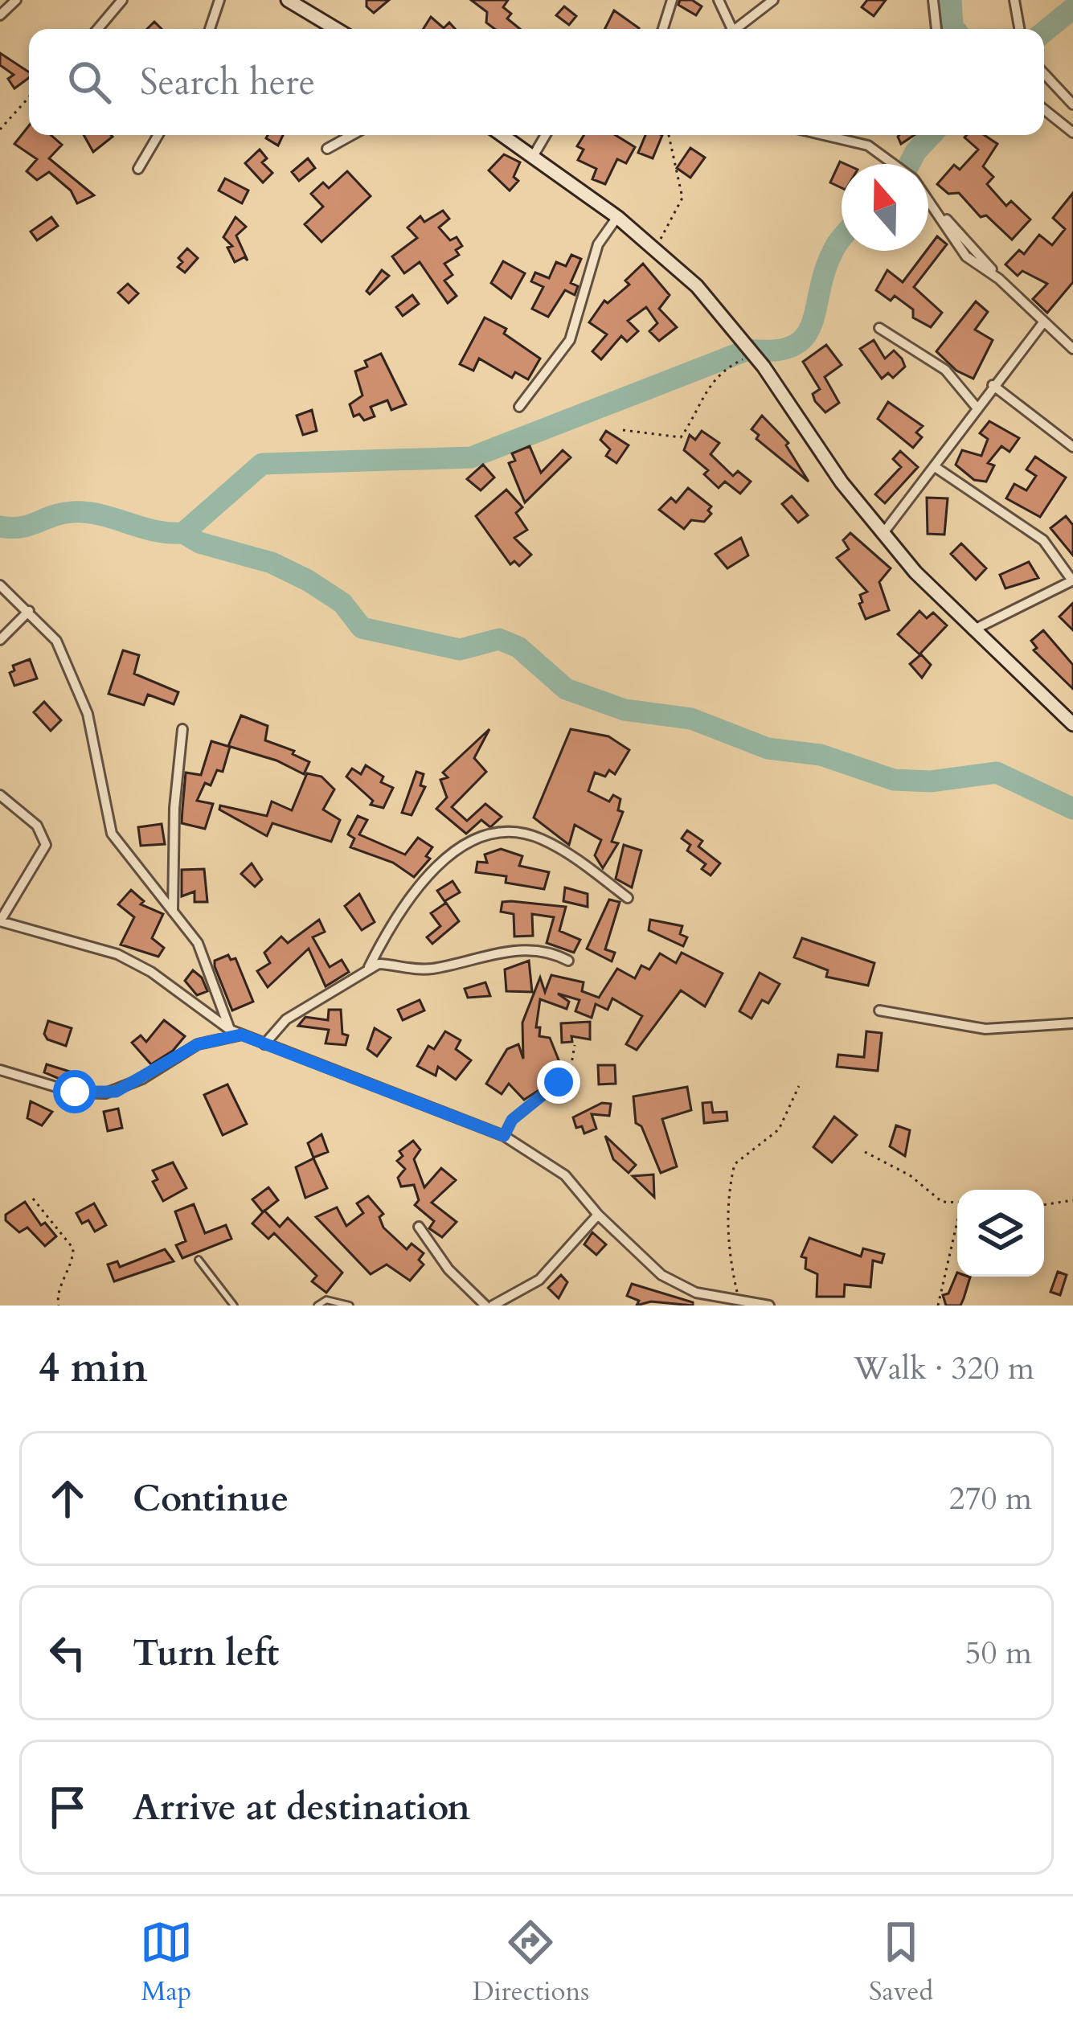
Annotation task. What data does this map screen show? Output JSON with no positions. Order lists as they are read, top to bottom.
{
  "north": "top",
  "page": {
    "search": "Search here",
    "heading": ["4 min", "Walk · 320 m"],
    "list": [
      ["Continue", "270 m"],
      ["Turn left", "50 m"],
      "Arrive at destination"
    ],
    "nav": ["Map", "Directions", "Saved"]
  }
}
